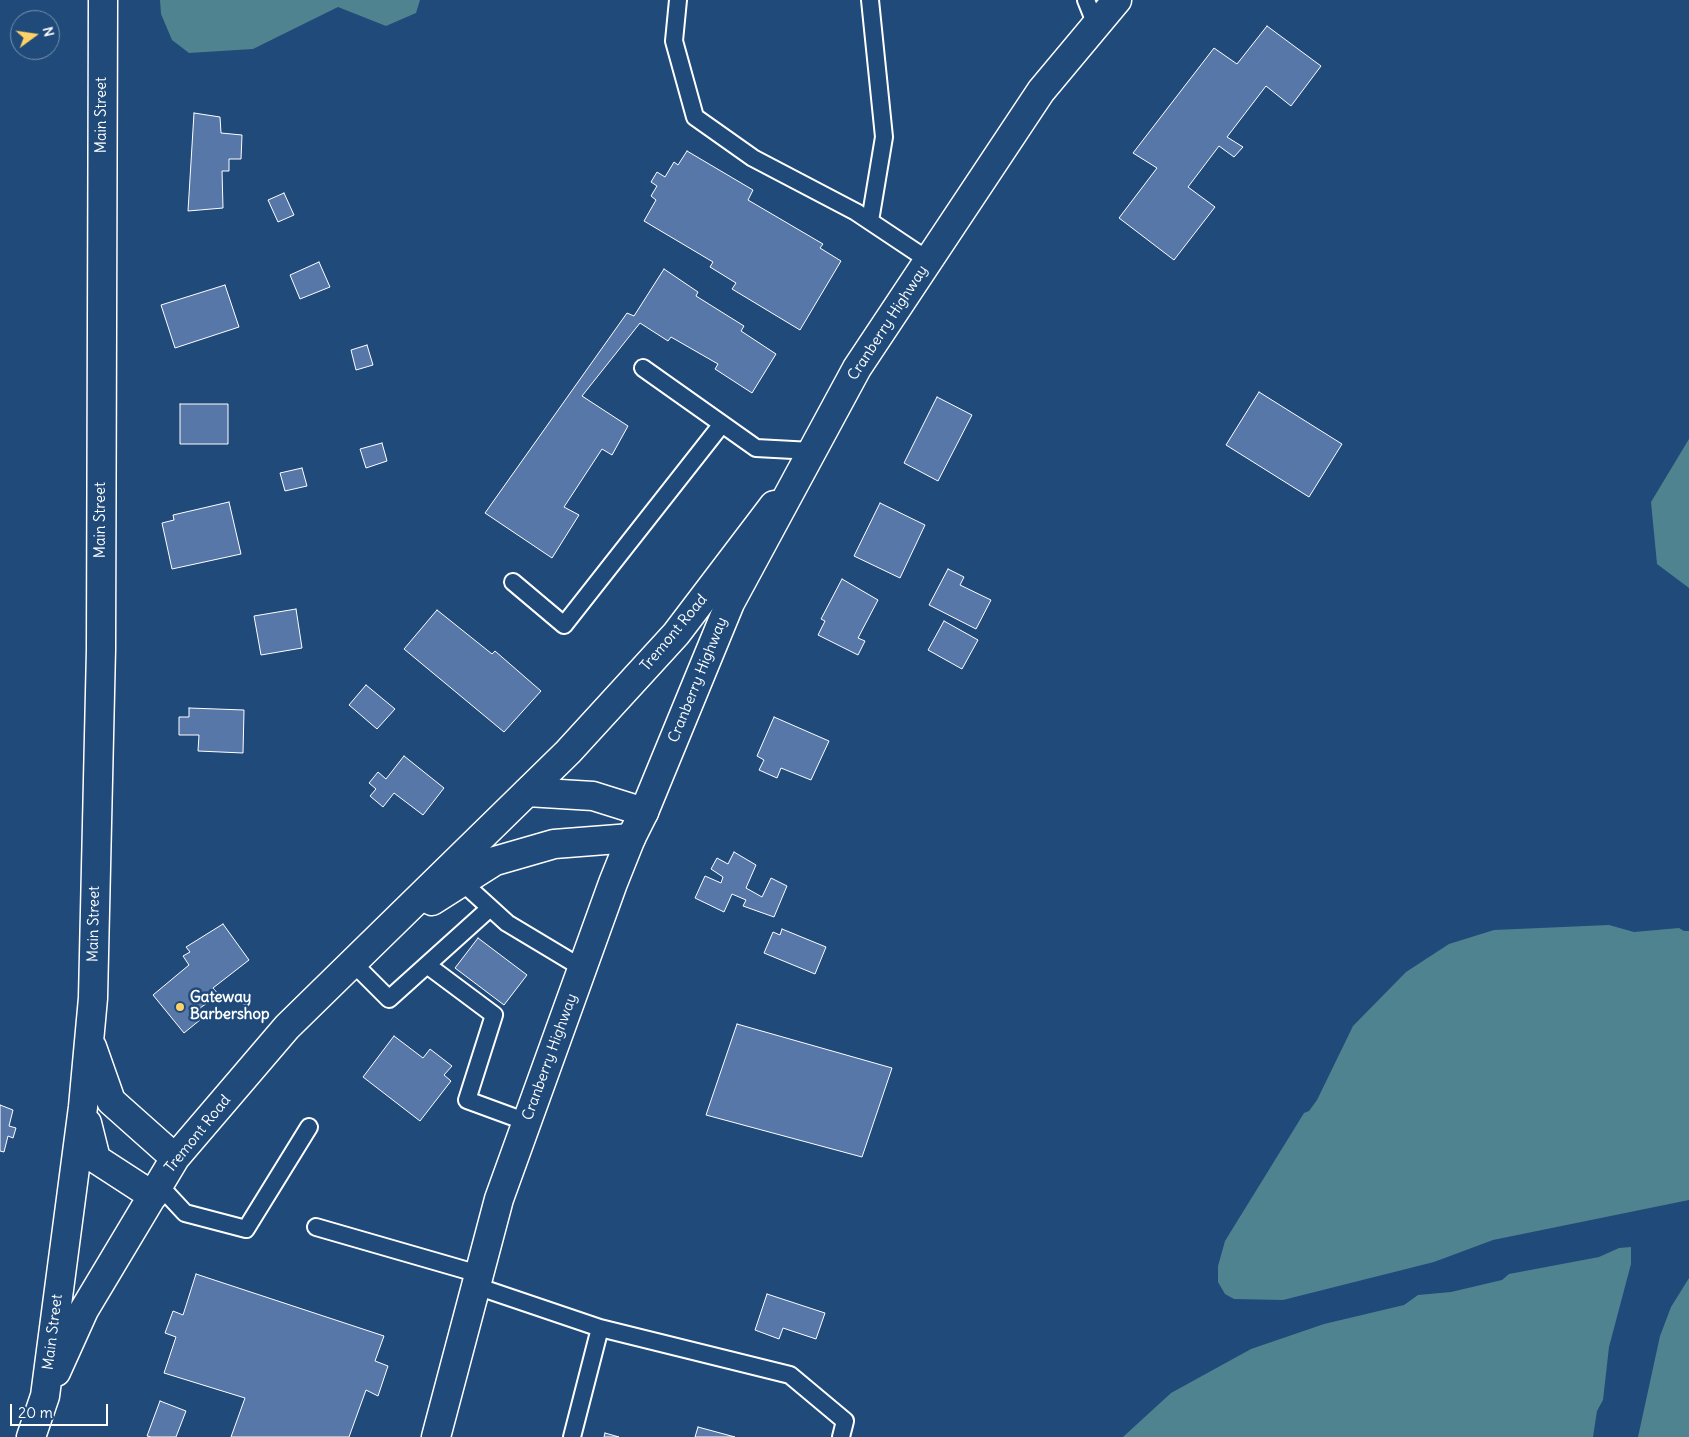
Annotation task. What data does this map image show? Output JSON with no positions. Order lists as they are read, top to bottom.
{
  "streets": {
    "main road": ["Main Street", "Cranberry Highway", "Tremont Road"]
  },
  "crossings": [
    ["Main Street", "Tremont Road"],
    ["Cranberry Highway", "Tremont Road"]
  ],
  "places": ["Gateway Barbershop"],
  "scale_bar": "20 m",
  "north": "right"
}
